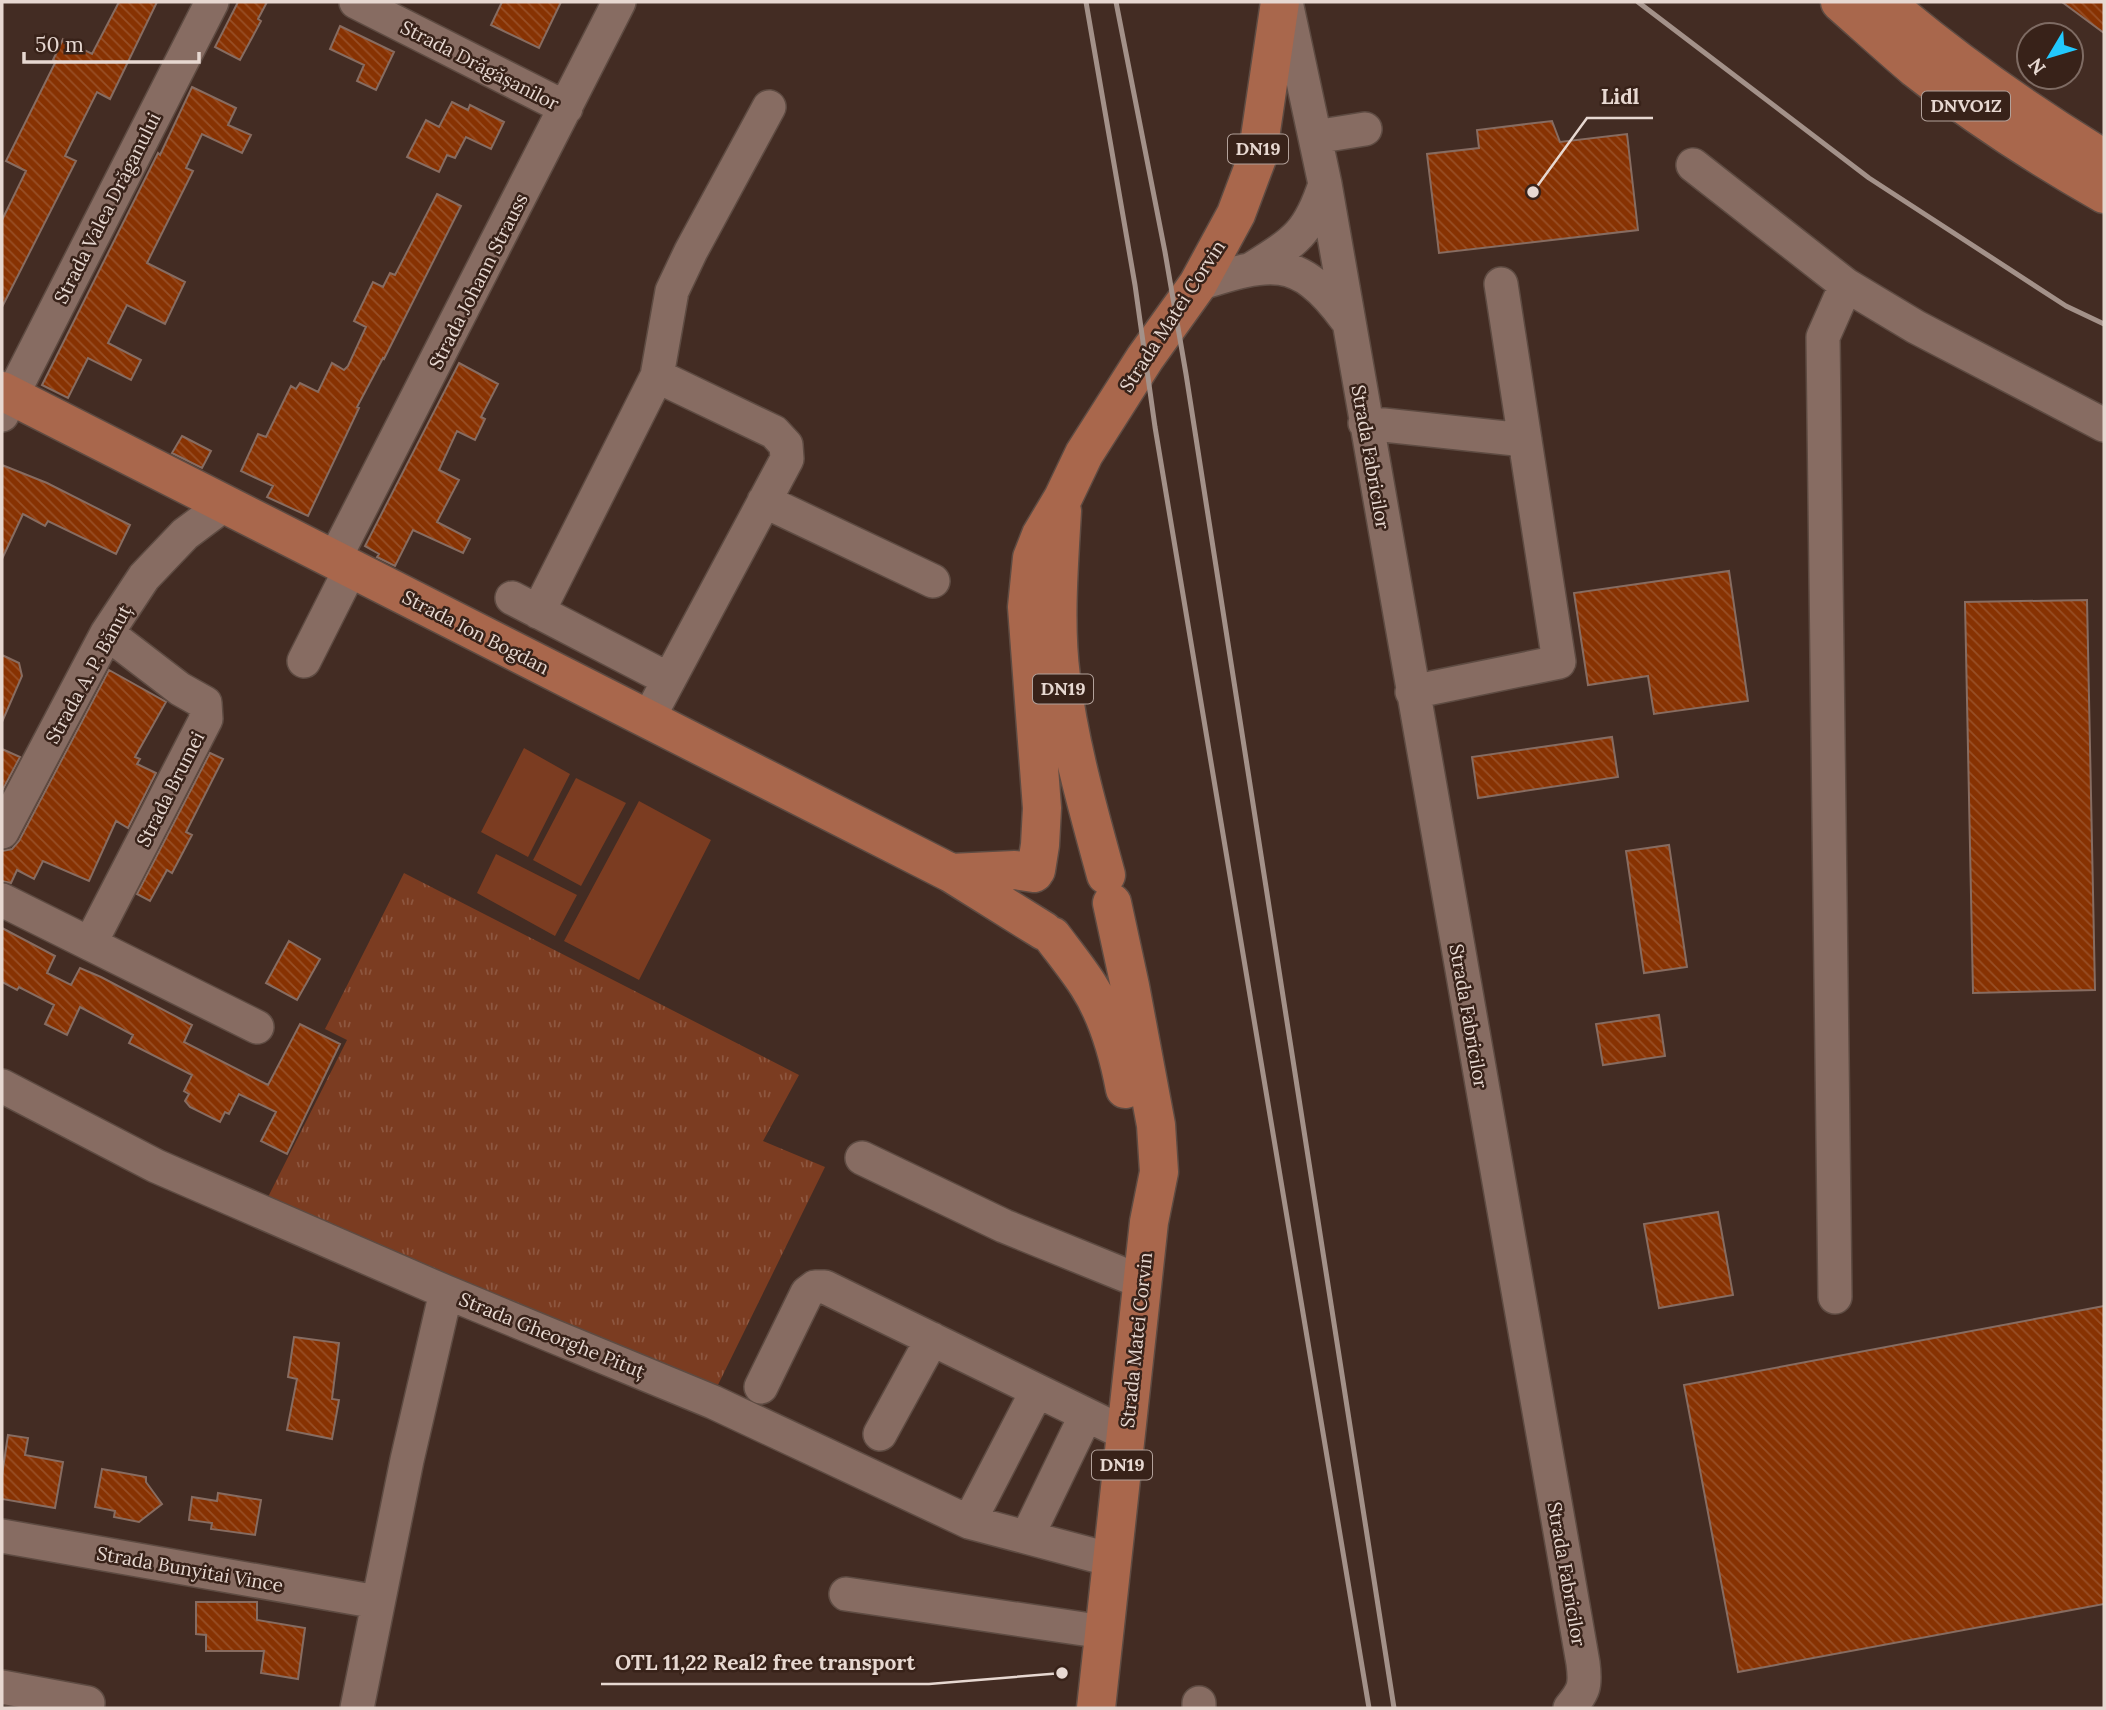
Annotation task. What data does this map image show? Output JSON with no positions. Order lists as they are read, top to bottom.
{
  "streets": {
    "main road": [
      "DNVO1Z",
      "DN19",
      "Strada Matei Corvin",
      "Strada Ion Bogdan"
    ],
    "street": [
      "Strada Drăgășanilor",
      "Strada Valea Drăganului",
      "Strada Johann Strauss",
      "Strada Fabricilor",
      "Strada A. P. Bănuț",
      "Strada Brumei",
      "Strada Gheorghe Pituț",
      "Strada Bunyitai Vince"
    ]
  },
  "crossings": [
    ["Strada Drăgășanilor", "Strada Johann Strauss"],
    ["DN19", "Strada Matei Corvin"],
    ["DN19", "Strada Ion Bogdan"],
    ["Strada Valea Drăganului", "Strada Ion Bogdan"],
    ["Strada Johann Strauss", "Strada Ion Bogdan"],
    ["Strada Matei Corvin", "Strada Fabricilor"],
    ["Strada Matei Corvin", "Strada Ion Bogdan"],
    ["Strada Matei Corvin", "Strada Gheorghe Pituț"],
    ["Strada Ion Bogdan", "Strada A. P. Bănuț"],
    ["Strada A. P. Bănuț", "Strada Brumei"]
  ],
  "places": ["Lidl", "OTL 11,22 Real2 free transport"],
  "scale_bar": "50 m",
  "north": "bottom left"
}
